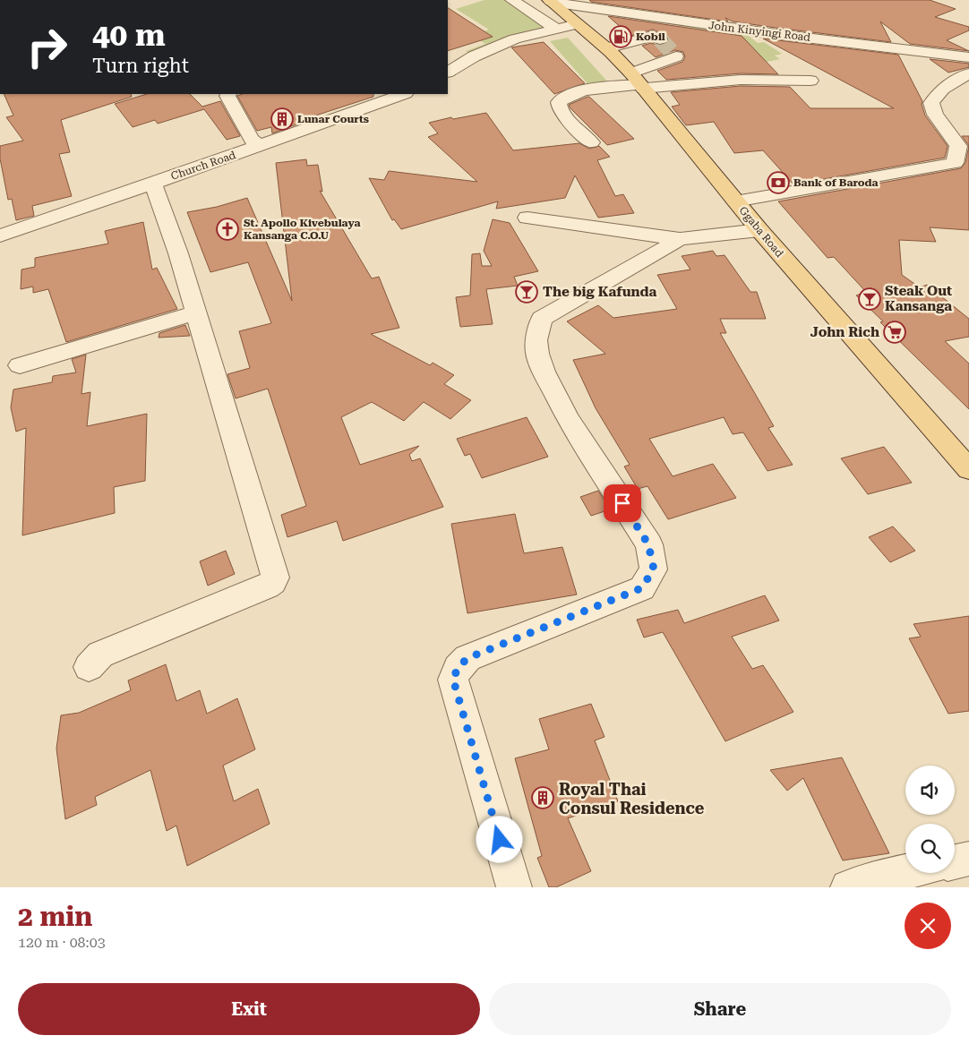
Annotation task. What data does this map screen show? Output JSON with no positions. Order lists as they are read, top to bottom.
{
  "streets": {
    "main road": ["Ggaba Road"],
    "street": ["John Kinyingi Road", "Church Road"]
  },
  "crossings": [
    ["John Kinyingi Road", "Ggaba Road"]
  ],
  "places": {
    "fuel station": ["Kobil"],
    "building": ["Lunar Courts", "Royal Thai Consul Residence"],
    "bank": ["Bank of Baroda"],
    "church": ["St. Apollo Kivebulaya Kansanga C.O.U"],
    "bar": ["The big Kafunda", "Steak Out Kansanga"],
    "supermarket": ["John Rich"]
  },
  "page": {
    "turn": ["40 m", "Turn right"],
    "heading": ["2 min", "120 m · 08:03"],
    "buttons": ["Exit", "Share"]
  }
}
